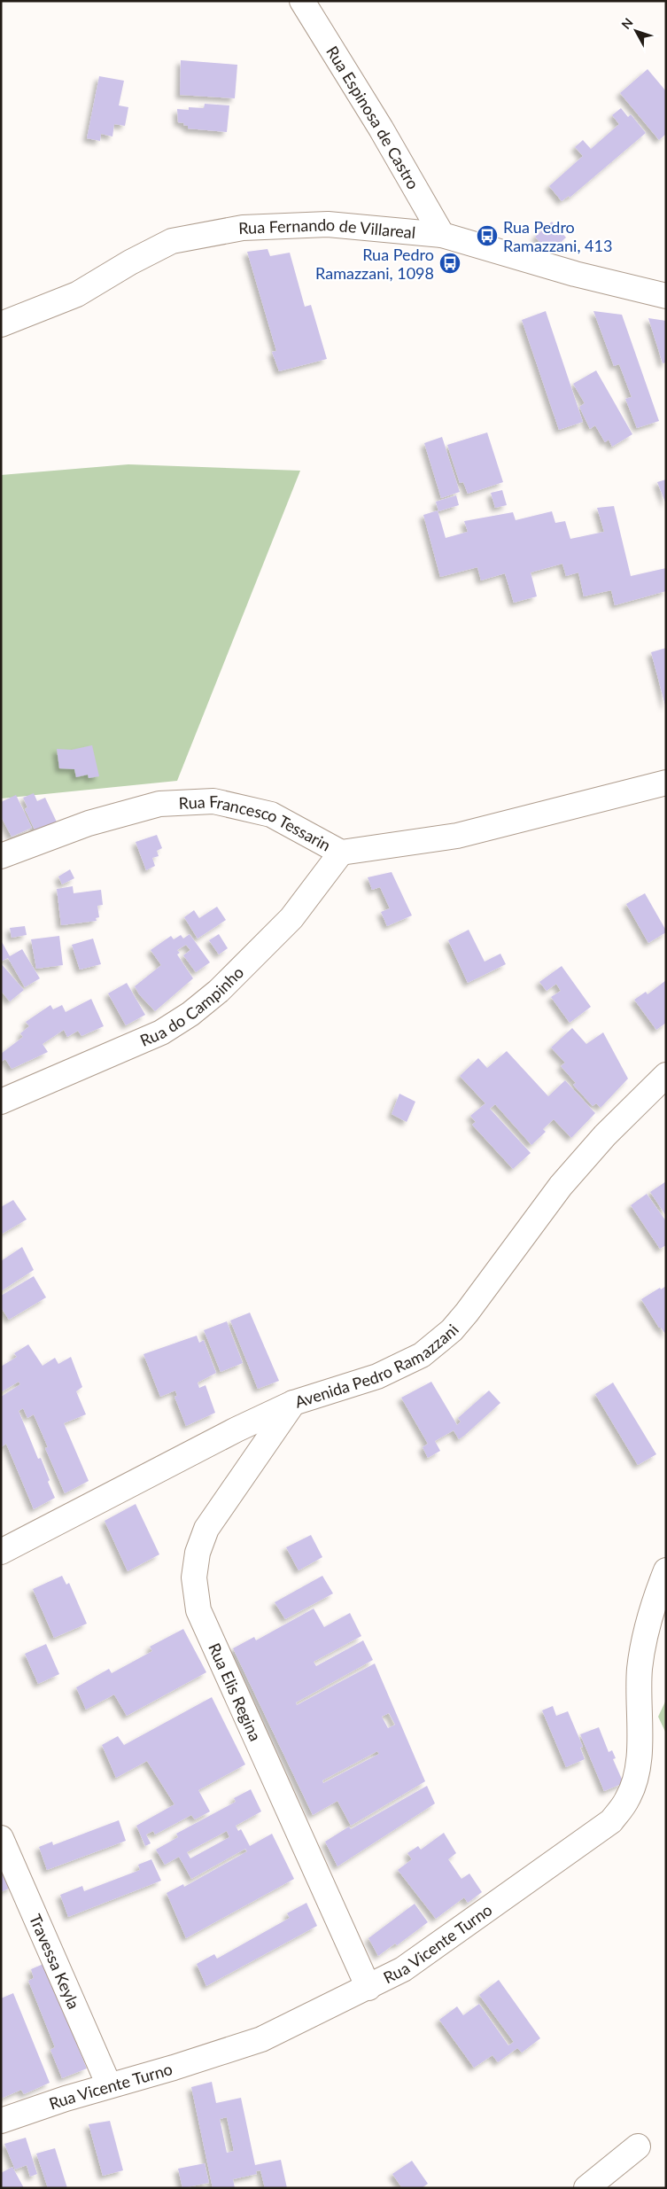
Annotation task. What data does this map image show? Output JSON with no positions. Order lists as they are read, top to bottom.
{
  "streets": {
    "street": [
      "Rua Espinosa de Castro",
      "Rua Fernando de Villareal",
      "Rua Francesco Tessarin",
      "Rua do Campinho",
      "Avenida Pedro Ramazzani",
      "Rua Elis Regina",
      "Rua Vicente Turno",
      "Travessa Keyla"
    ]
  },
  "crossings": [
    ["Rua Espinosa de Castro", "Rua Fernando de Villareal"],
    ["Rua Francesco Tessarin", "Rua do Campinho"],
    ["Avenida Pedro Ramazzani", "Rua Elis Regina"],
    ["Rua Elis Regina", "Rua Vicente Turno"],
    ["Rua Vicente Turno", "Travessa Keyla"]
  ],
  "places": {
    "bus stop": ["Rua Pedro Ramazzani, 413", "Rua Pedro Ramazzani, 1098"]
  },
  "north": "top left"
}
